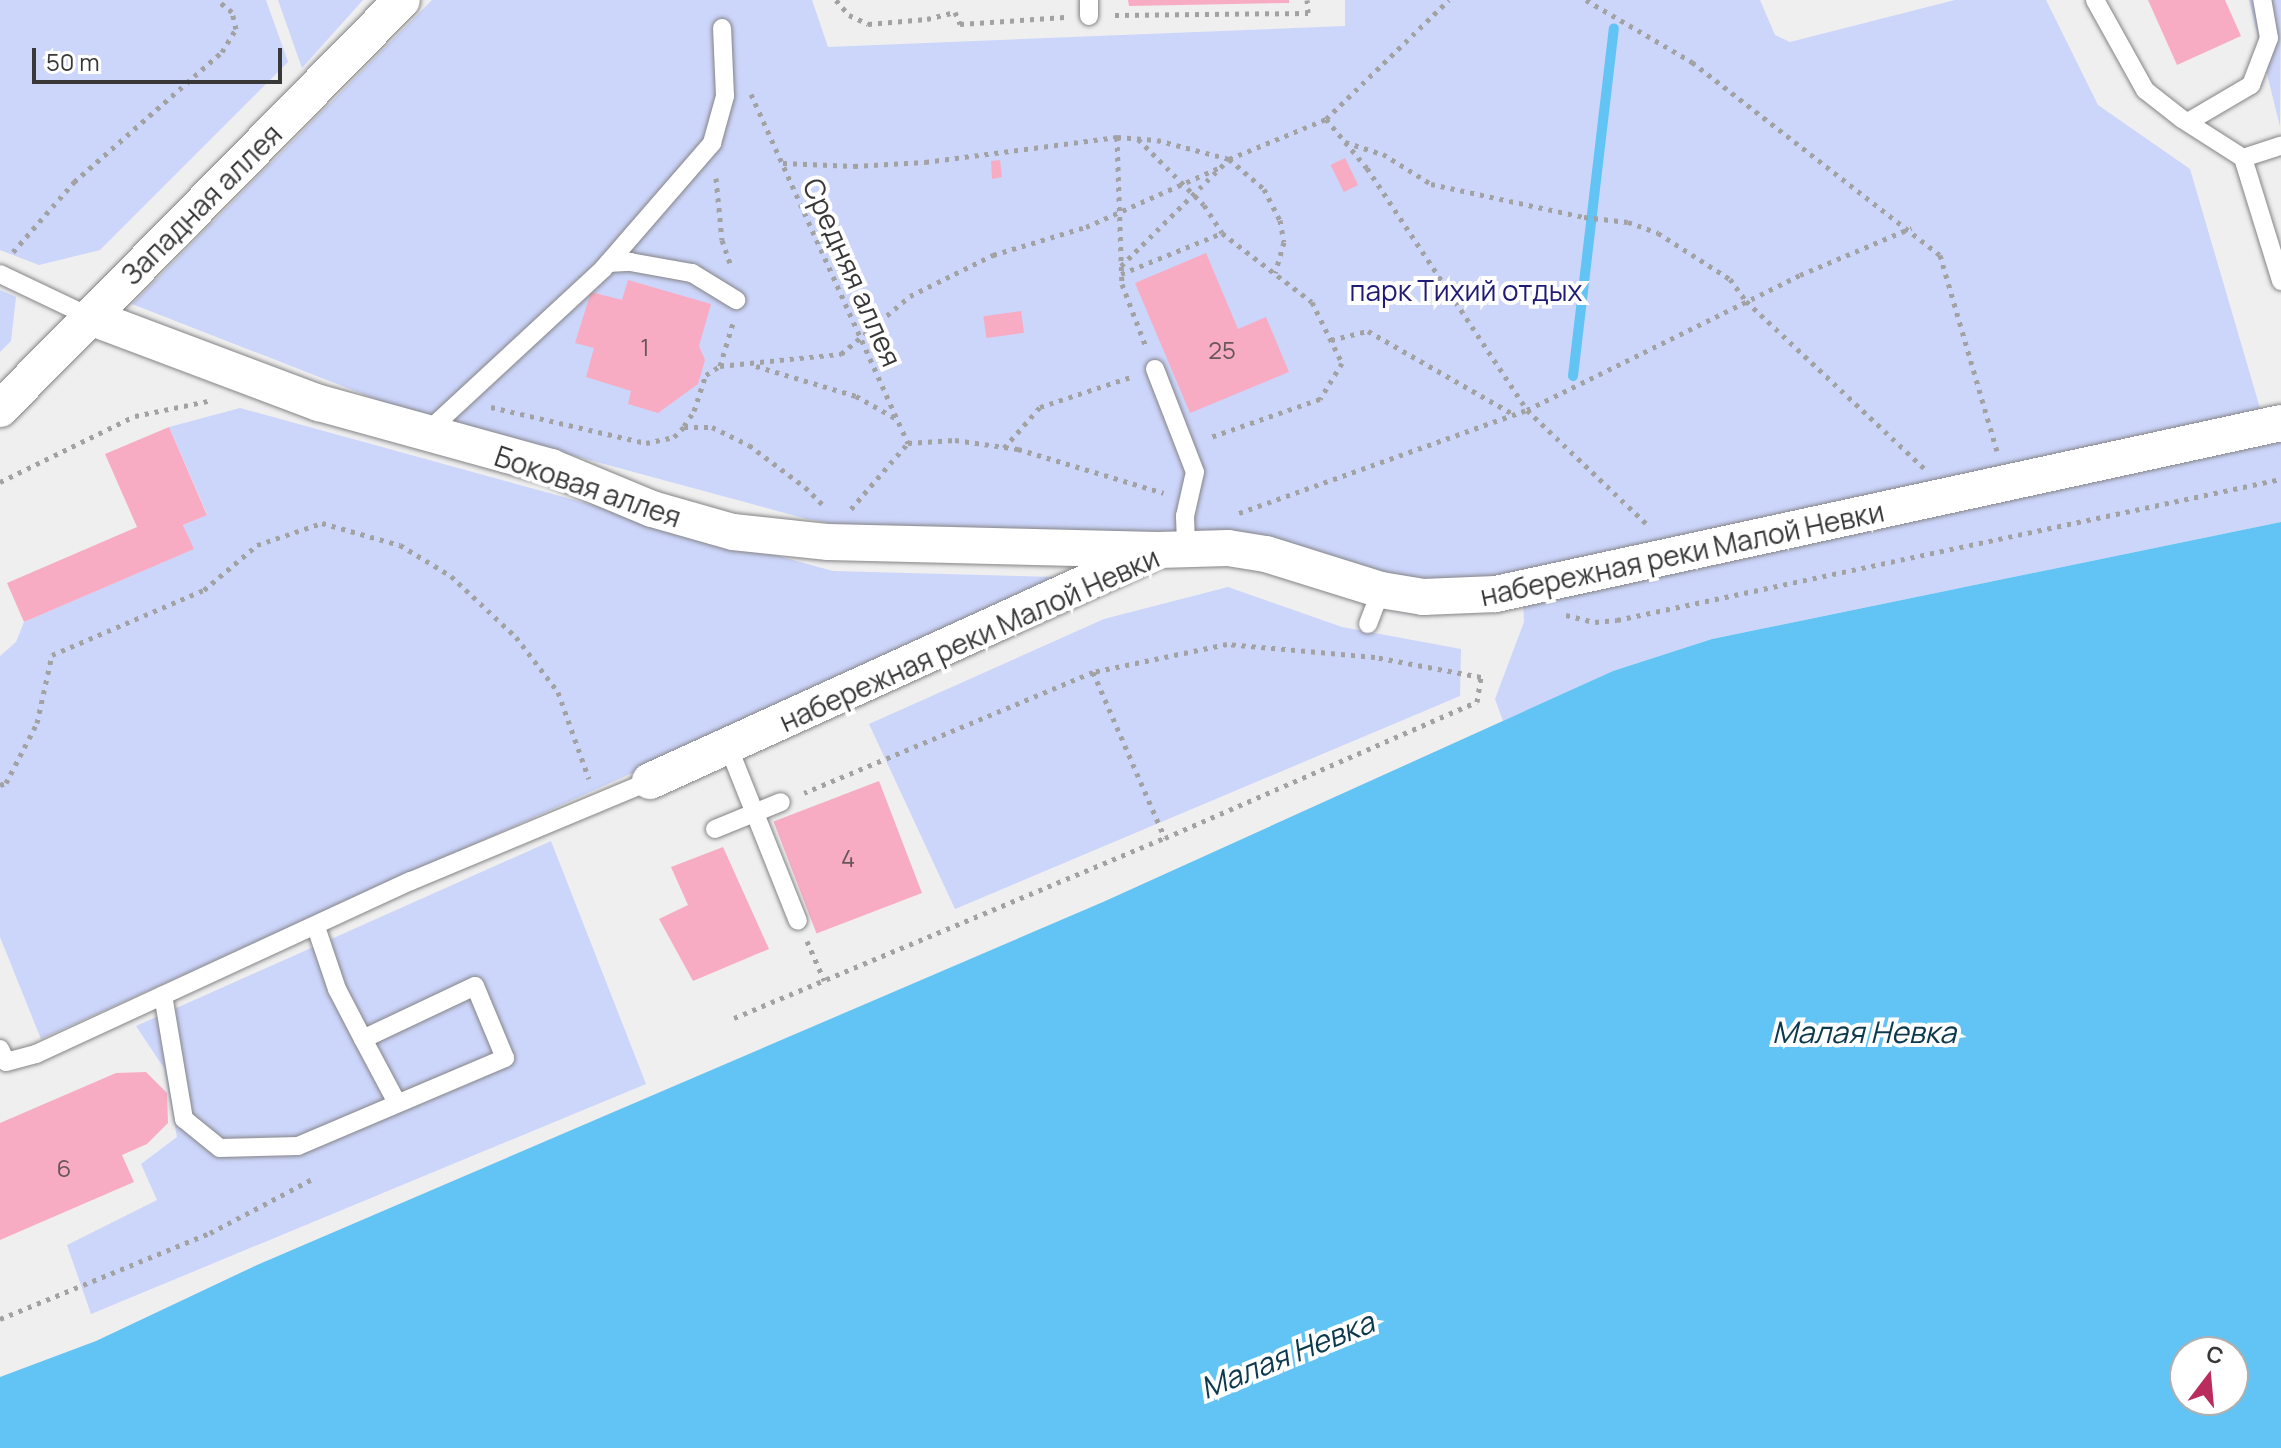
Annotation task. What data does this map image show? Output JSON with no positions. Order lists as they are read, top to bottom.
{
  "streets": {
    "street": ["Западная аллея", "Боковая аллея", "набережная реки Малой Невки"],
    "path": ["Средняя аллея"]
  },
  "crossings": [
    ["Западная аллея", "Боковая аллея"],
    ["Боковая аллея", "набережная реки Малой Невки"]
  ],
  "water": ["Малая Невка"],
  "parks": ["парк Тихий отдых"],
  "house_numbers": [
    "1",
    "25",
    "4",
    "6"
  ],
  "scale_bar": "50 m",
  "north": "top"
}
